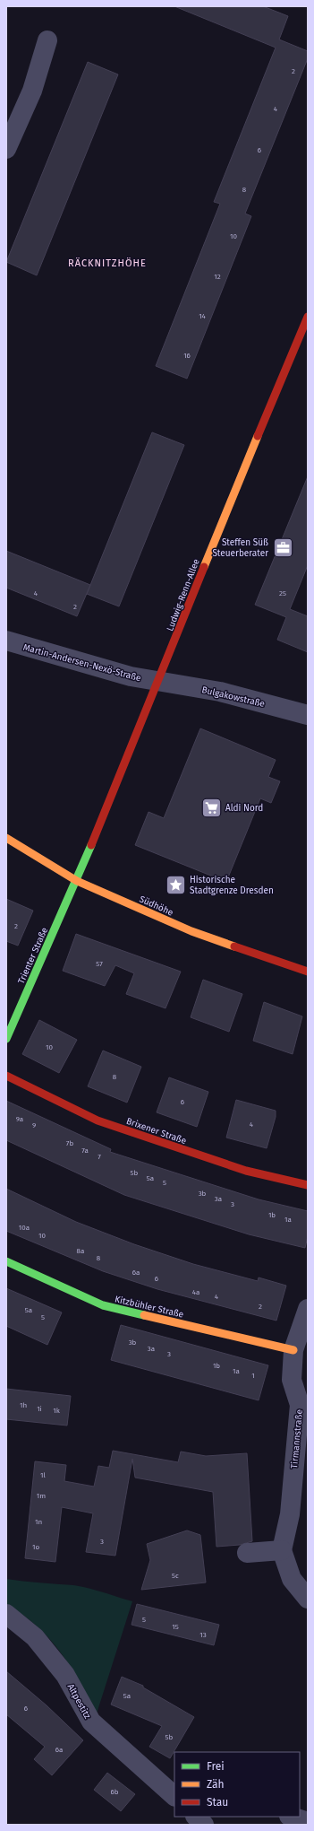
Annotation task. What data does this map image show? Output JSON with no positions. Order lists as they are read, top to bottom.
{
  "streets": {
    "street": [
      "Ludwig-Renn-Allee",
      "Martin-Andersen-Nexö-Straße",
      "Bulgakowstraße",
      "Südhöhe",
      "Trienter Straße",
      "Brixener Straße",
      "Kitzbühler Straße",
      "Tirmannstraße",
      "Altpestitz"
    ]
  },
  "crossings": [
    ["Ludwig-Renn-Allee", "Martin-Andersen-Nexö-Straße"],
    ["Ludwig-Renn-Allee", "Bulgakowstraße"],
    ["Ludwig-Renn-Allee", "Südhöhe"],
    ["Ludwig-Renn-Allee", "Trienter Straße"],
    ["Martin-Andersen-Nexö-Straße", "Bulgakowstraße"],
    ["Südhöhe", "Trienter Straße"],
    ["Kitzbühler Straße", "Tirmannstraße"]
  ],
  "districts": ["RÄCKNITZHÖHE"],
  "places": {
    "office": ["Steffen Süß Steuerberater"],
    "supermarket": ["Aldi Nord"],
    "place": ["Historische Stadtgrenze Dresden"]
  },
  "house_numbers": [
    "2",
    "4",
    "6",
    "8",
    "10",
    "12",
    "14",
    "16",
    "4",
    "25",
    "2",
    "2",
    "57",
    "10",
    "8",
    "6",
    "9a",
    "4",
    "9",
    "7b",
    "7a",
    "7",
    "5b",
    "5a",
    "5",
    "3b",
    "3a",
    "3",
    "1b",
    "1a",
    "10a",
    "10",
    "8a",
    "8",
    "6a",
    "6",
    "4a",
    "4",
    "2",
    "5a",
    "5",
    "3b",
    "3a",
    "3",
    "1b",
    "1a",
    "1",
    "1h",
    "1i",
    "1k",
    "1l",
    "1m",
    "1n",
    "3",
    "1o",
    "5c",
    "5",
    "15",
    "13",
    "5a",
    "6",
    "5b",
    "6a",
    "6b"
  ],
  "legend": ["Frei", "Zäh", "Stau"]
}
